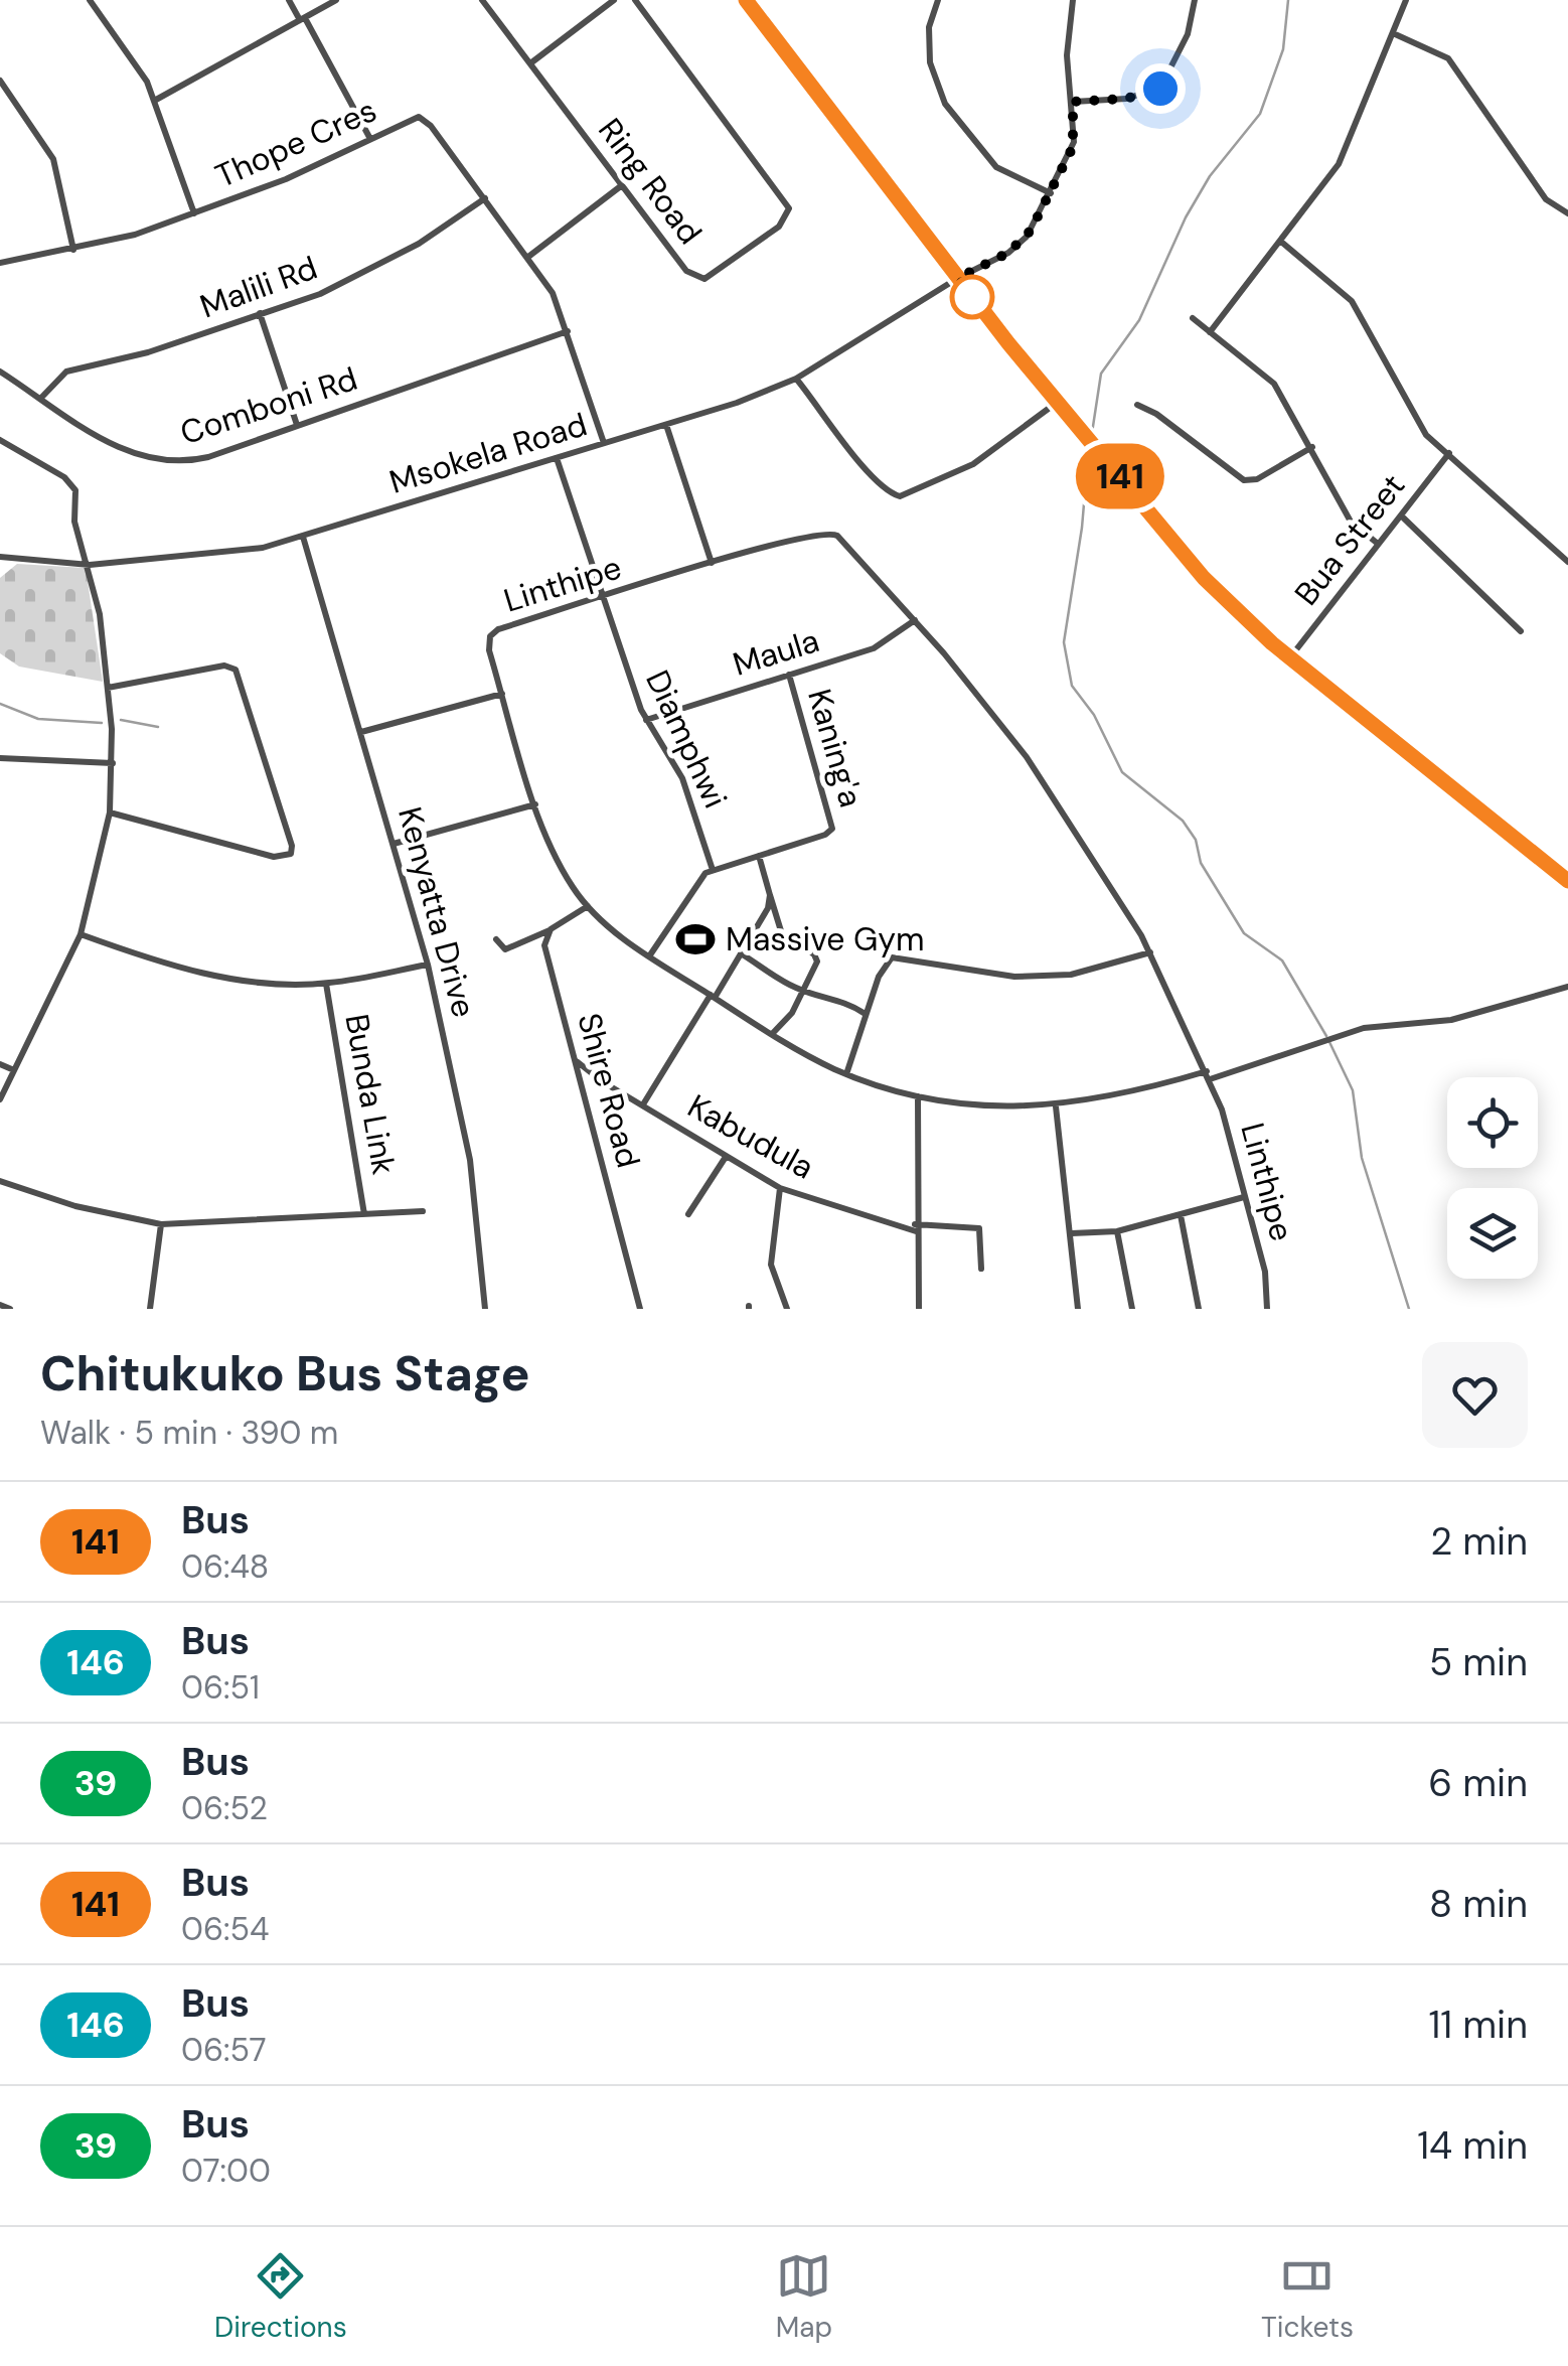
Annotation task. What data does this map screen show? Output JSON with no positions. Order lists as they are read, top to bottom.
{
  "streets": {
    "street": [
      "Thope Cres",
      "Ring Road",
      "Malili Rd",
      "Comboni Rd",
      "Msokela Road",
      "Bua Street",
      "Linthipe",
      "Maula",
      "Diamphwi",
      "Kaning'a",
      "Kenyatta Drive",
      "Shire Road",
      "Bunda Link",
      "Kabudula"
    ]
  },
  "crossings": [
    ["Thope Cres", "Malili Rd"],
    ["Thope Cres", "Comboni Rd"],
    ["Thope Cres", "Msokela Road"],
    ["Malili Rd", "Comboni Rd"],
    ["Msokela Road", "Diamphwi"],
    ["Msokela Road", "Kenyatta Drive"],
    ["Linthipe", "Maula"],
    ["Linthipe", "Diamphwi"],
    ["Maula", "Diamphwi"],
    ["Maula", "Kaning'a"],
    ["Diamphwi", "Kaning'a"],
    ["Shire Road", "Kabudula"]
  ],
  "places": {
    "sports": ["Massive Gym"]
  },
  "lines": ["bus line 141"],
  "page": {
    "on_map": "141",
    "heading": ["Chitukuko Bus Stage", "Walk · 5 min · 390 m"],
    "list": [
      {
        "mark": "141",
        "name": "Bus",
        "note": "06:48",
        "value": "2 min"
      },
      {
        "mark": "146",
        "name": "Bus",
        "note": "06:51",
        "value": "5 min"
      },
      {
        "mark": "39",
        "name": "Bus",
        "note": "06:52",
        "value": "6 min"
      },
      {
        "mark": "141",
        "name": "Bus",
        "note": "06:54",
        "value": "8 min"
      },
      {
        "mark": "146",
        "name": "Bus",
        "note": "06:57",
        "value": "11 min"
      },
      {
        "mark": "39",
        "name": "Bus",
        "note": "07:00",
        "value": "14 min"
      }
    ],
    "tabs": ["Directions", "Map", "Tickets"]
  }
}
